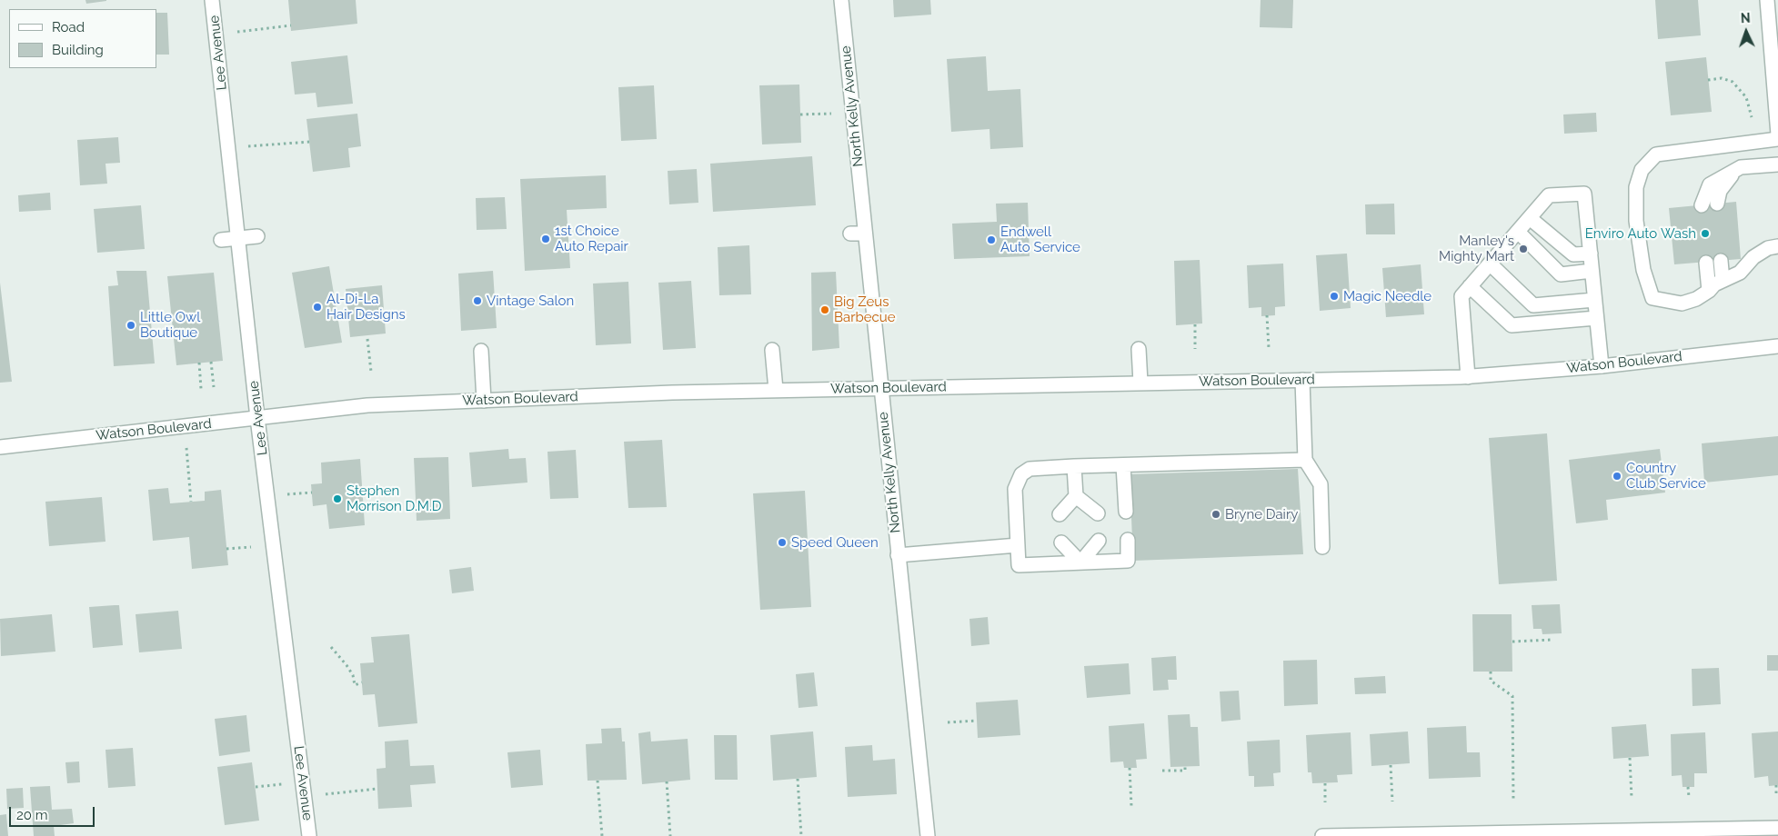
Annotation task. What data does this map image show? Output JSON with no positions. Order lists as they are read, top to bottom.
{
  "streets": {
    "street": ["Lee Avenue", "North Kelly Avenue", "Watson Boulevard"]
  },
  "crossings": [
    ["Lee Avenue", "Watson Boulevard"],
    ["North Kelly Avenue", "Watson Boulevard"]
  ],
  "places": [
    "Enviro Auto Wash",
    "1st Choice Auto Repair",
    "Endwell Auto Service",
    "Manley's Mighty Mart",
    "Magic Needle",
    "Vintage Salon",
    "Al-Di-La Hair Designs",
    "Big Zeus Barbecue",
    "Little Owl Boutique",
    "Country Club Service",
    "Stephen Morrison D.M.D",
    "Bryne Dairy",
    "Speed Queen"
  ],
  "legend": ["Road", "Building"],
  "scale_bar": "20 m",
  "north": "top"
}
